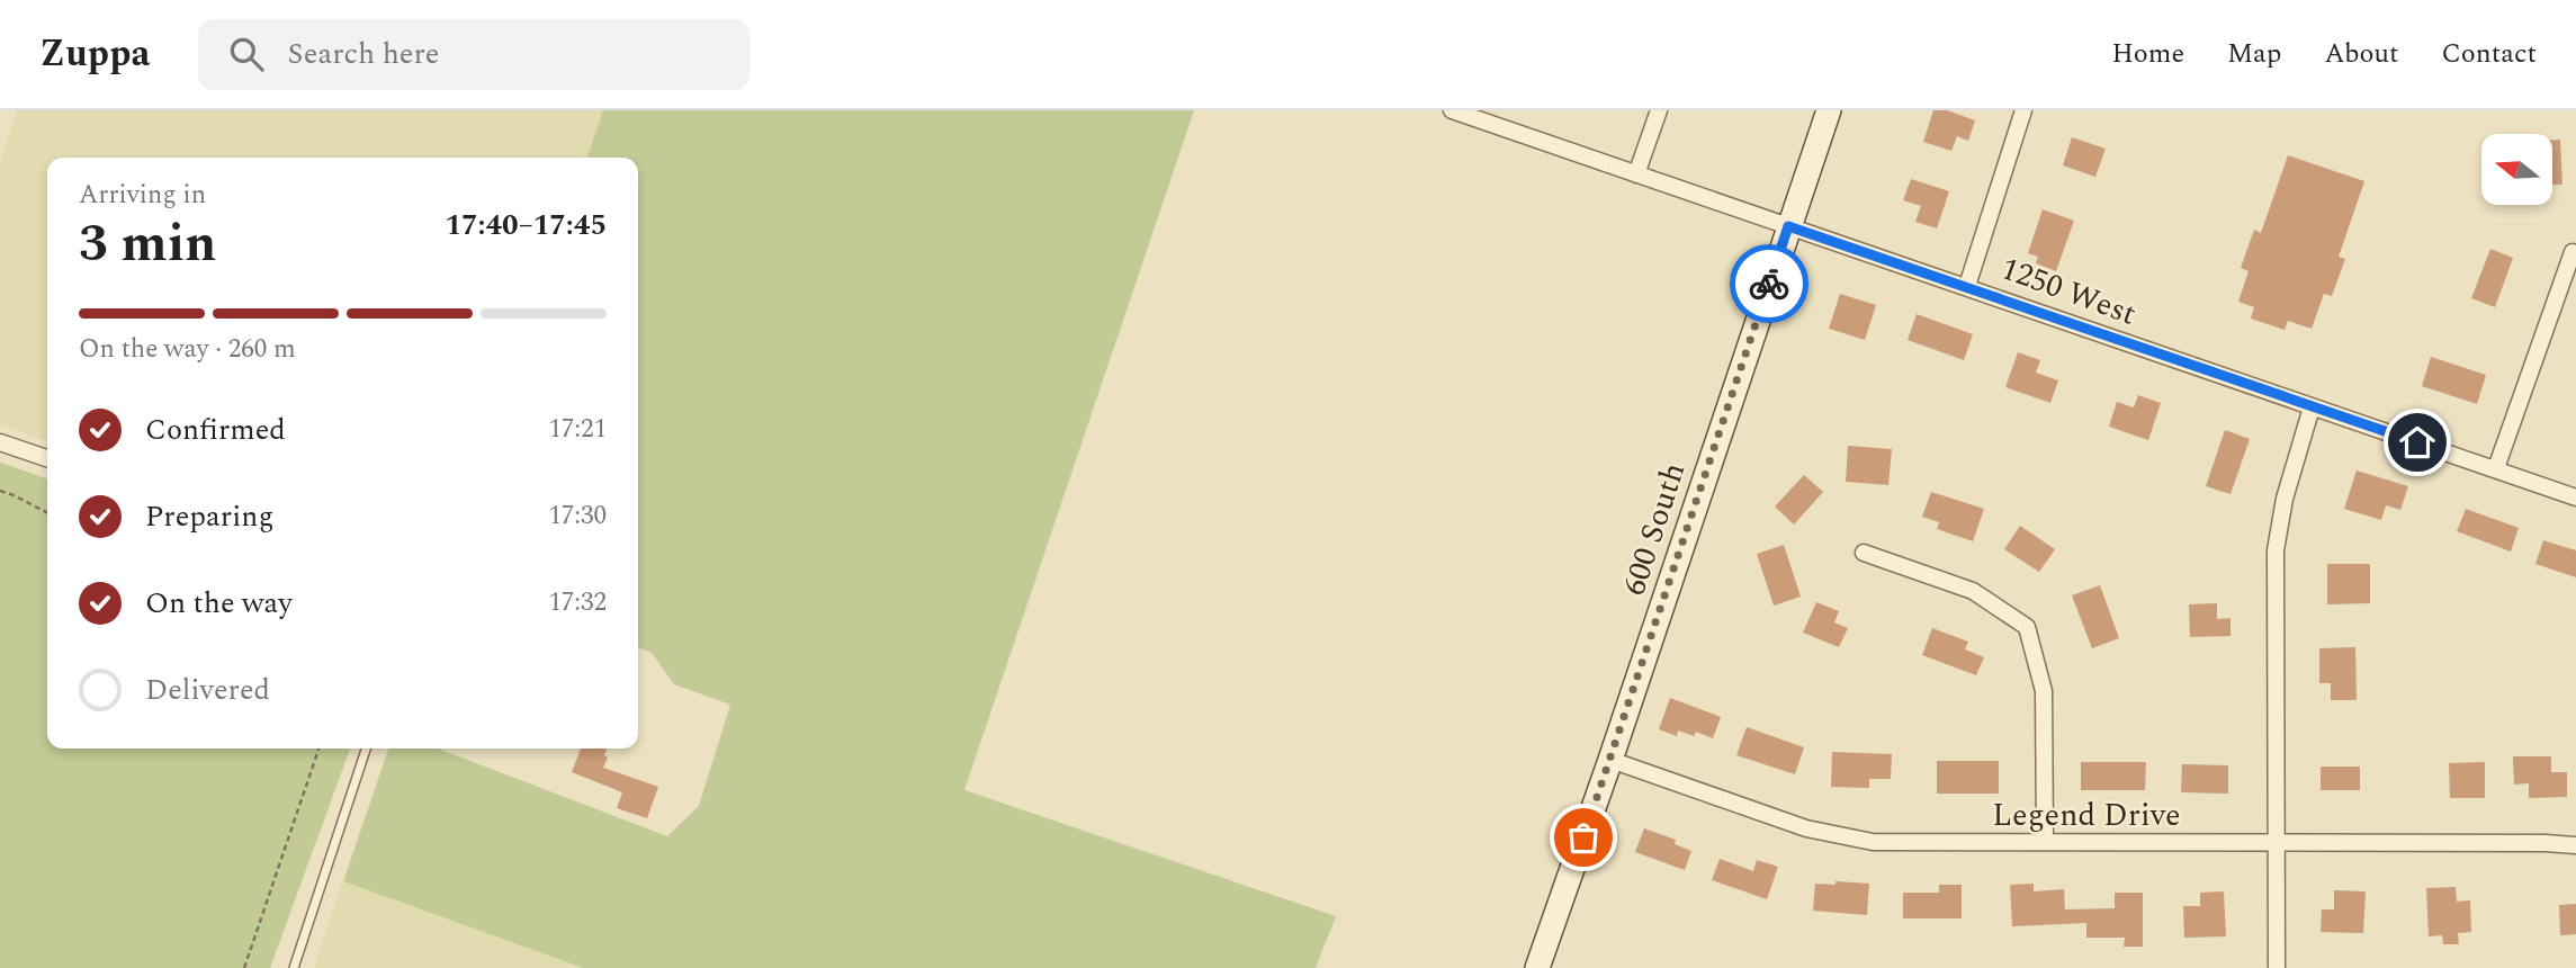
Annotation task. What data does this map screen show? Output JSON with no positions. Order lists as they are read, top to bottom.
{
  "streets": {
    "main road": ["600 South"],
    "street": ["1250 West", "Legend Drive"]
  },
  "crossings": [
    ["1250 West", "600 South"],
    ["600 South", "Legend Drive"]
  ],
  "north": "left",
  "page": {
    "header": "Zuppa",
    "search": "Search here",
    "nav": [
      "Home",
      "Map",
      "About",
      "Contact"
    ],
    "heading": ["3 min", "Arriving in", "17:40–17:45"],
    "bar": "On the way · 260 m",
    "list": [
      ["Confirmed", "17:21"],
      ["Preparing", "17:30"],
      ["On the way", "17:32"],
      "Delivered"
    ]
  }
}
